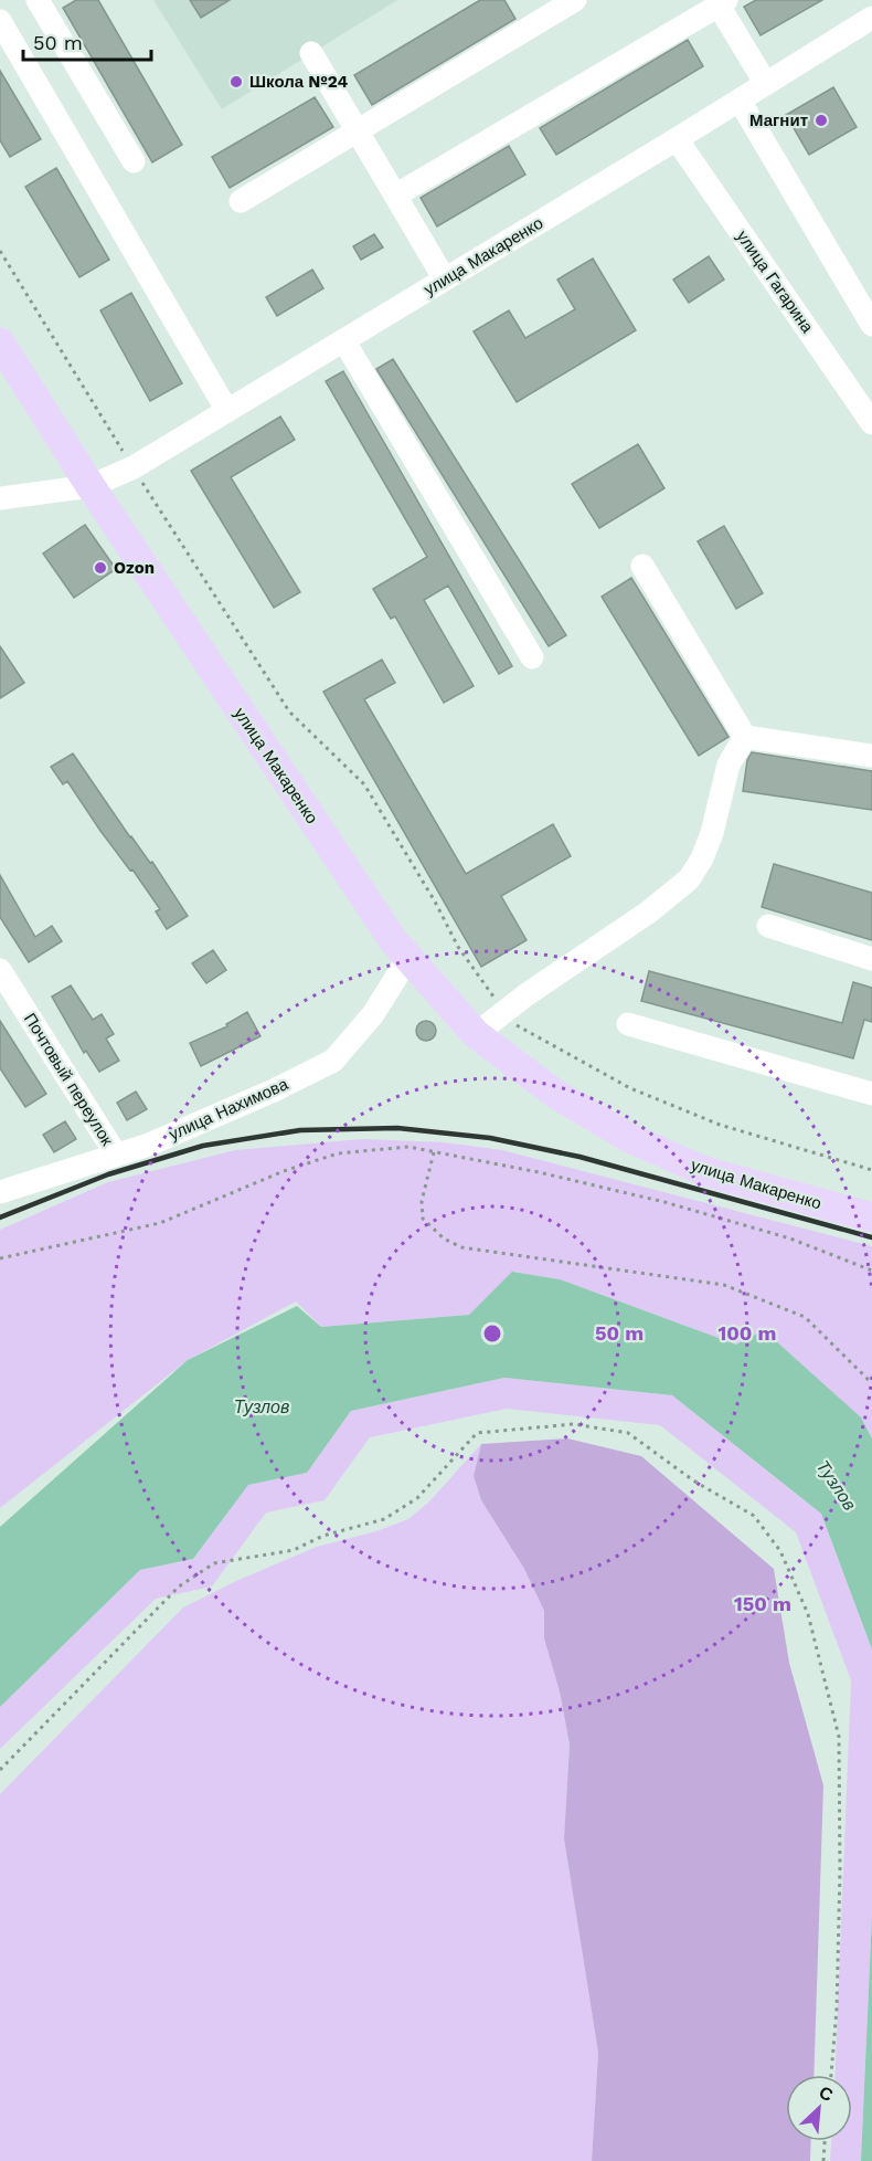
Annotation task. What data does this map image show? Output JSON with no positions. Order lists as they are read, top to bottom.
{
  "streets": {
    "main road": ["улица Макаренко"],
    "street": ["улица Гагарина", "Почтовый переулок", "улица Нахимова"]
  },
  "crossings": [
    ["улица Макаренко", "улица Гагарина"],
    ["улица Макаренко", "улица Нахимова"],
    ["Почтовый переулок", "улица Нахимова"]
  ],
  "water": ["Тузлов"],
  "places": ["Школа №24", "Магнит", "Ozon"],
  "scale_bar": "50 m",
  "north": "top right",
  "rings": ["50 m", "100 m", "150 m"]
}
